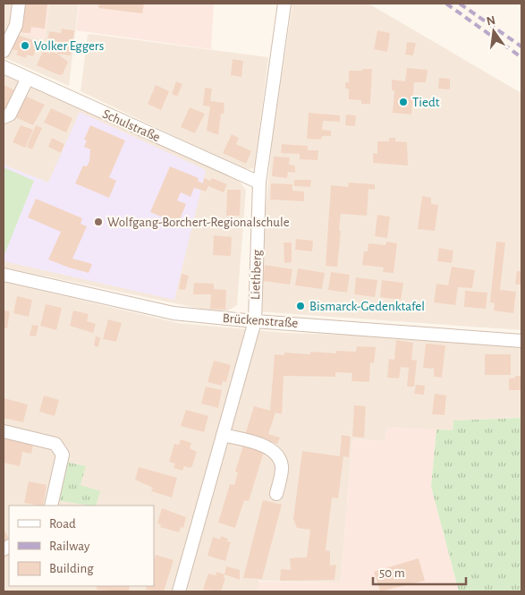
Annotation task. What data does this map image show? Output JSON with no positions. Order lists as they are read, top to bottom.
{
  "streets": {
    "street": ["Schulstraße", "Liethberg", "Brückenstraße"]
  },
  "crossings": [
    ["Schulstraße", "Liethberg"],
    ["Liethberg", "Brückenstraße"]
  ],
  "places": [
    "Volker Eggers",
    "Tiedt",
    "Wolfgang-Borchert-Regionalschule",
    "Bismarck-Gedenktafel"
  ],
  "legend": ["Road", "Railway", "Building"],
  "scale_bar": "50 m",
  "north": "top"
}
